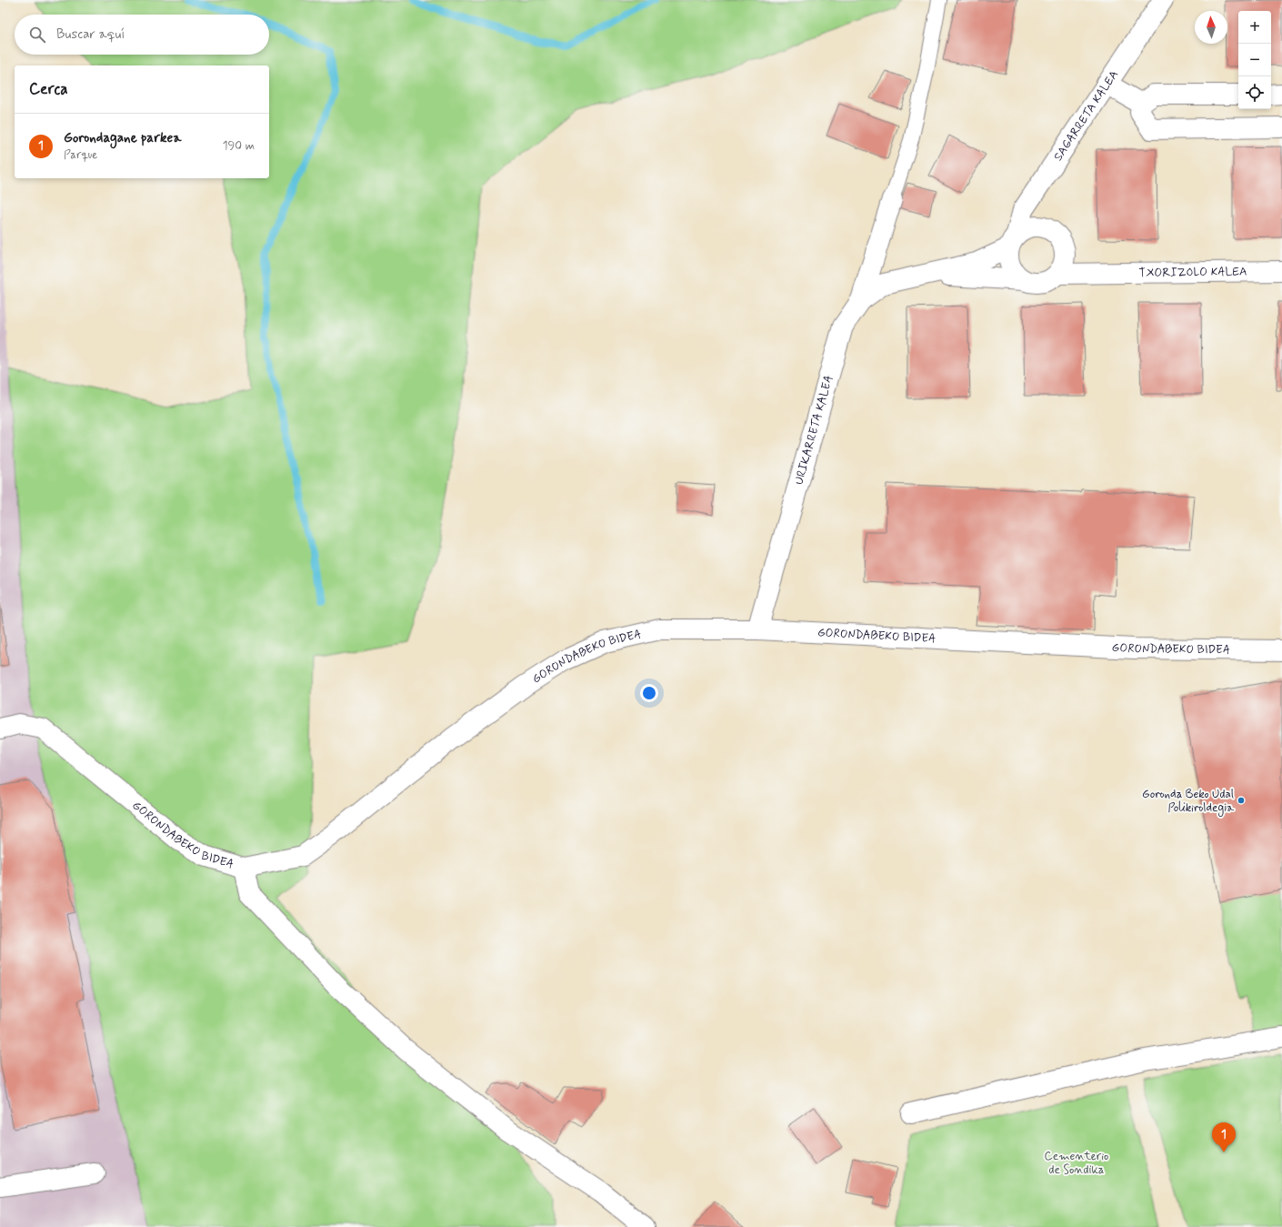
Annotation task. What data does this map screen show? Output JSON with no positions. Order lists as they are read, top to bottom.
{
  "streets": {
    "street": [
      "SAGARRETA KALEA",
      "TXORIZOLO KALEA",
      "URIKARRETA KALEA",
      "GORONDABEKO BIDEA"
    ]
  },
  "crossings": [
    ["SAGARRETA KALEA", "TXORIZOLO KALEA"],
    ["SAGARRETA KALEA", "URIKARRETA KALEA"],
    ["TXORIZOLO KALEA", "URIKARRETA KALEA"],
    ["URIKARRETA KALEA", "GORONDABEKO BIDEA"]
  ],
  "parks": ["Cementerio de Sondika"],
  "places": ["Goronda Beko Udal Polikiroldegia"],
  "north": "top",
  "page": {
    "map_buttons": ["+", "−"],
    "search": "Buscar aquí",
    "heading": "Cerca",
    "list": [
      {
        "mark": "1",
        "name": "Gorondagane parkea",
        "note": "Parque",
        "value": "190 m"
      }
    ],
    "pins": "1"
  }
}
